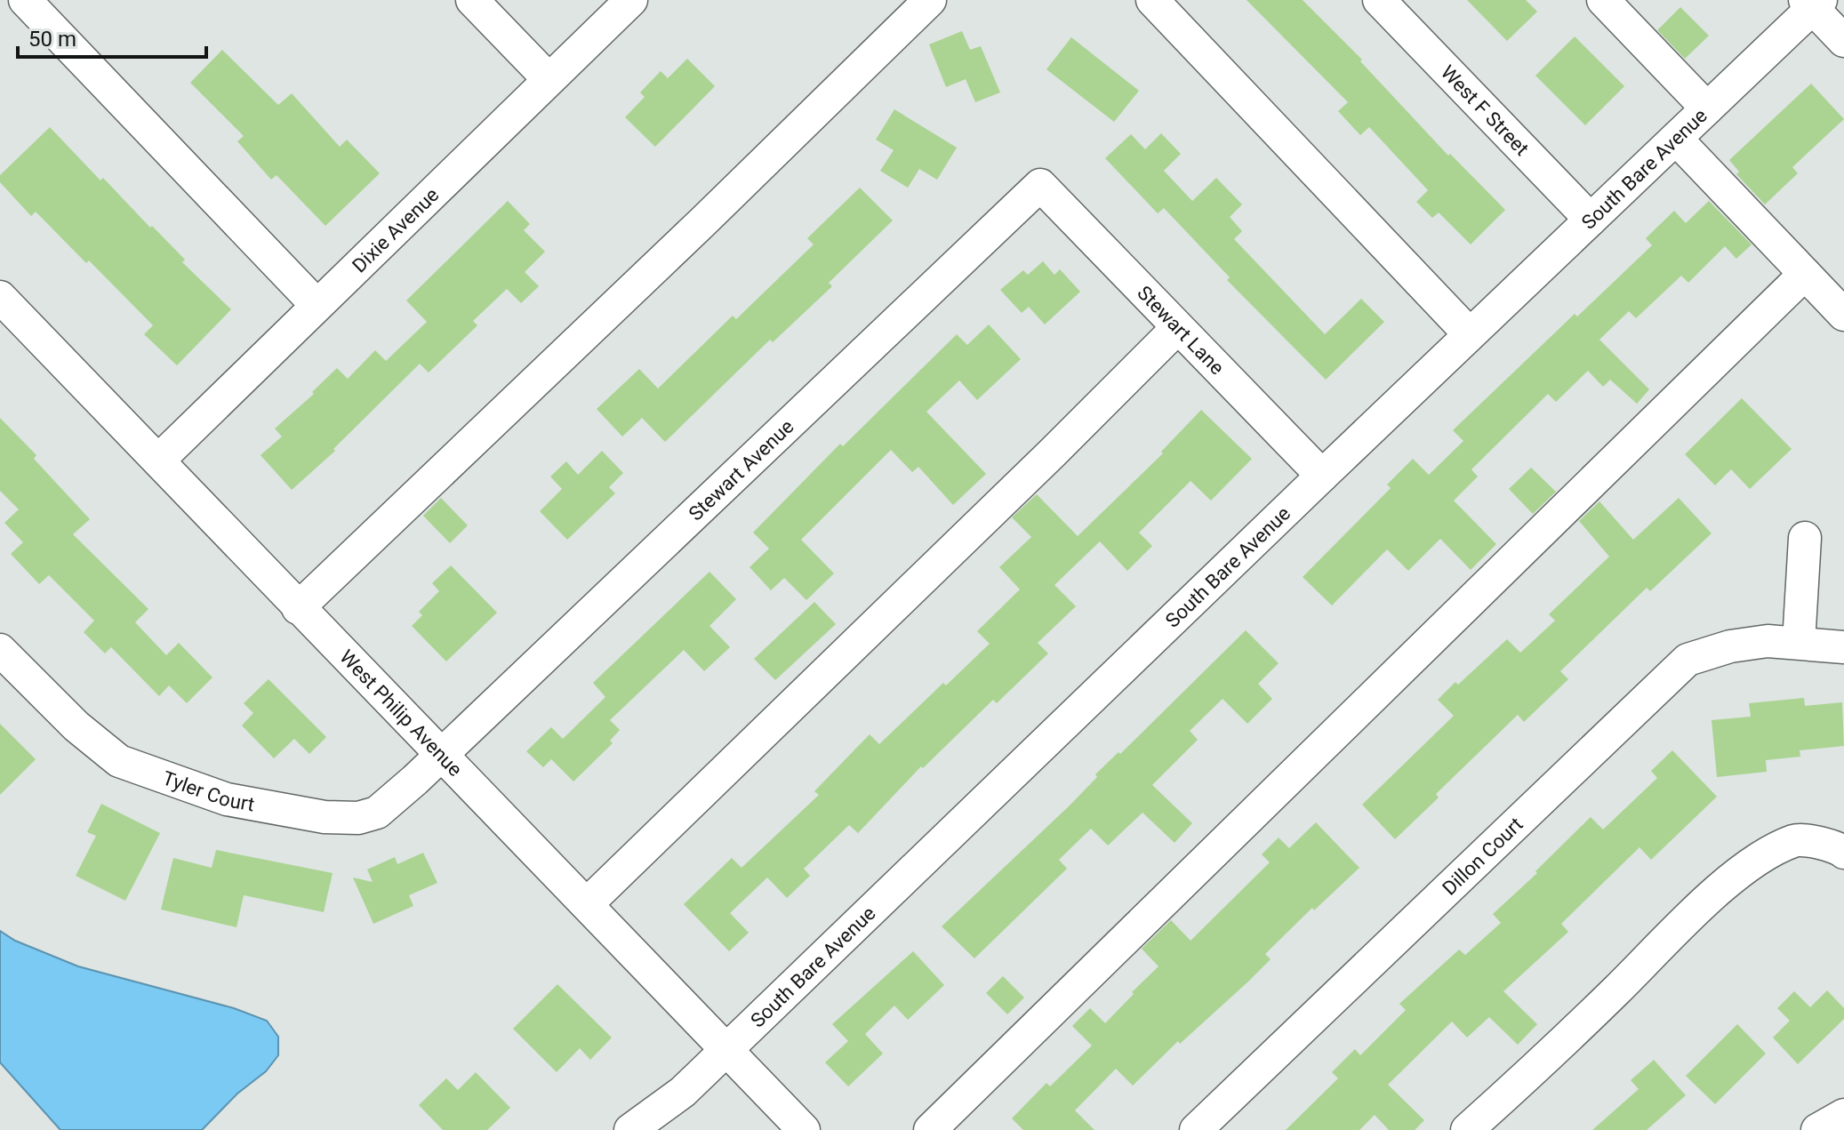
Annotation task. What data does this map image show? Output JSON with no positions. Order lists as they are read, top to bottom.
{
  "streets": {
    "street": [
      "West F Street",
      "South Bare Avenue",
      "Dixie Avenue",
      "Stewart Lane",
      "Stewart Avenue",
      "West Philip Avenue",
      "Tyler Court",
      "Dillon Court"
    ]
  },
  "crossings": [
    ["West F Street", "South Bare Avenue"],
    ["South Bare Avenue", "Stewart Lane"],
    ["South Bare Avenue", "West Philip Avenue"],
    ["Dixie Avenue", "West Philip Avenue"],
    ["Stewart Lane", "Stewart Avenue"],
    ["Stewart Avenue", "West Philip Avenue"],
    ["Stewart Avenue", "Tyler Court"],
    ["West Philip Avenue", "Tyler Court"]
  ],
  "scale_bar": "50 m"
}
